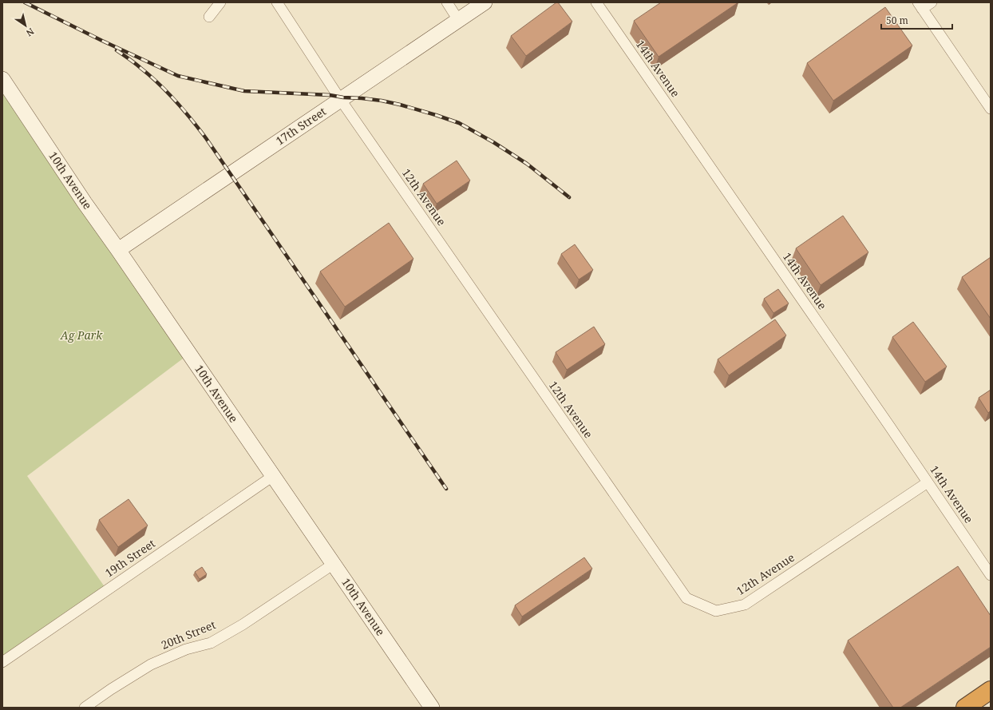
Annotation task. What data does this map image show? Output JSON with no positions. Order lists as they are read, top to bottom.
{
  "streets": {
    "main road": ["17th Street", "10th Avenue"],
    "street": [
      "14th Avenue",
      "12th Avenue",
      "19th Street",
      "20th Street"
    ]
  },
  "crossings": [
    ["14th Avenue", "12th Avenue"],
    ["17th Street", "10th Avenue"],
    ["17th Street", "12th Avenue"],
    ["10th Avenue", "19th Street"],
    ["10th Avenue", "20th Street"]
  ],
  "parks": ["Ag Park"],
  "scale_bar": "50 m",
  "north": "bottom right"
}
